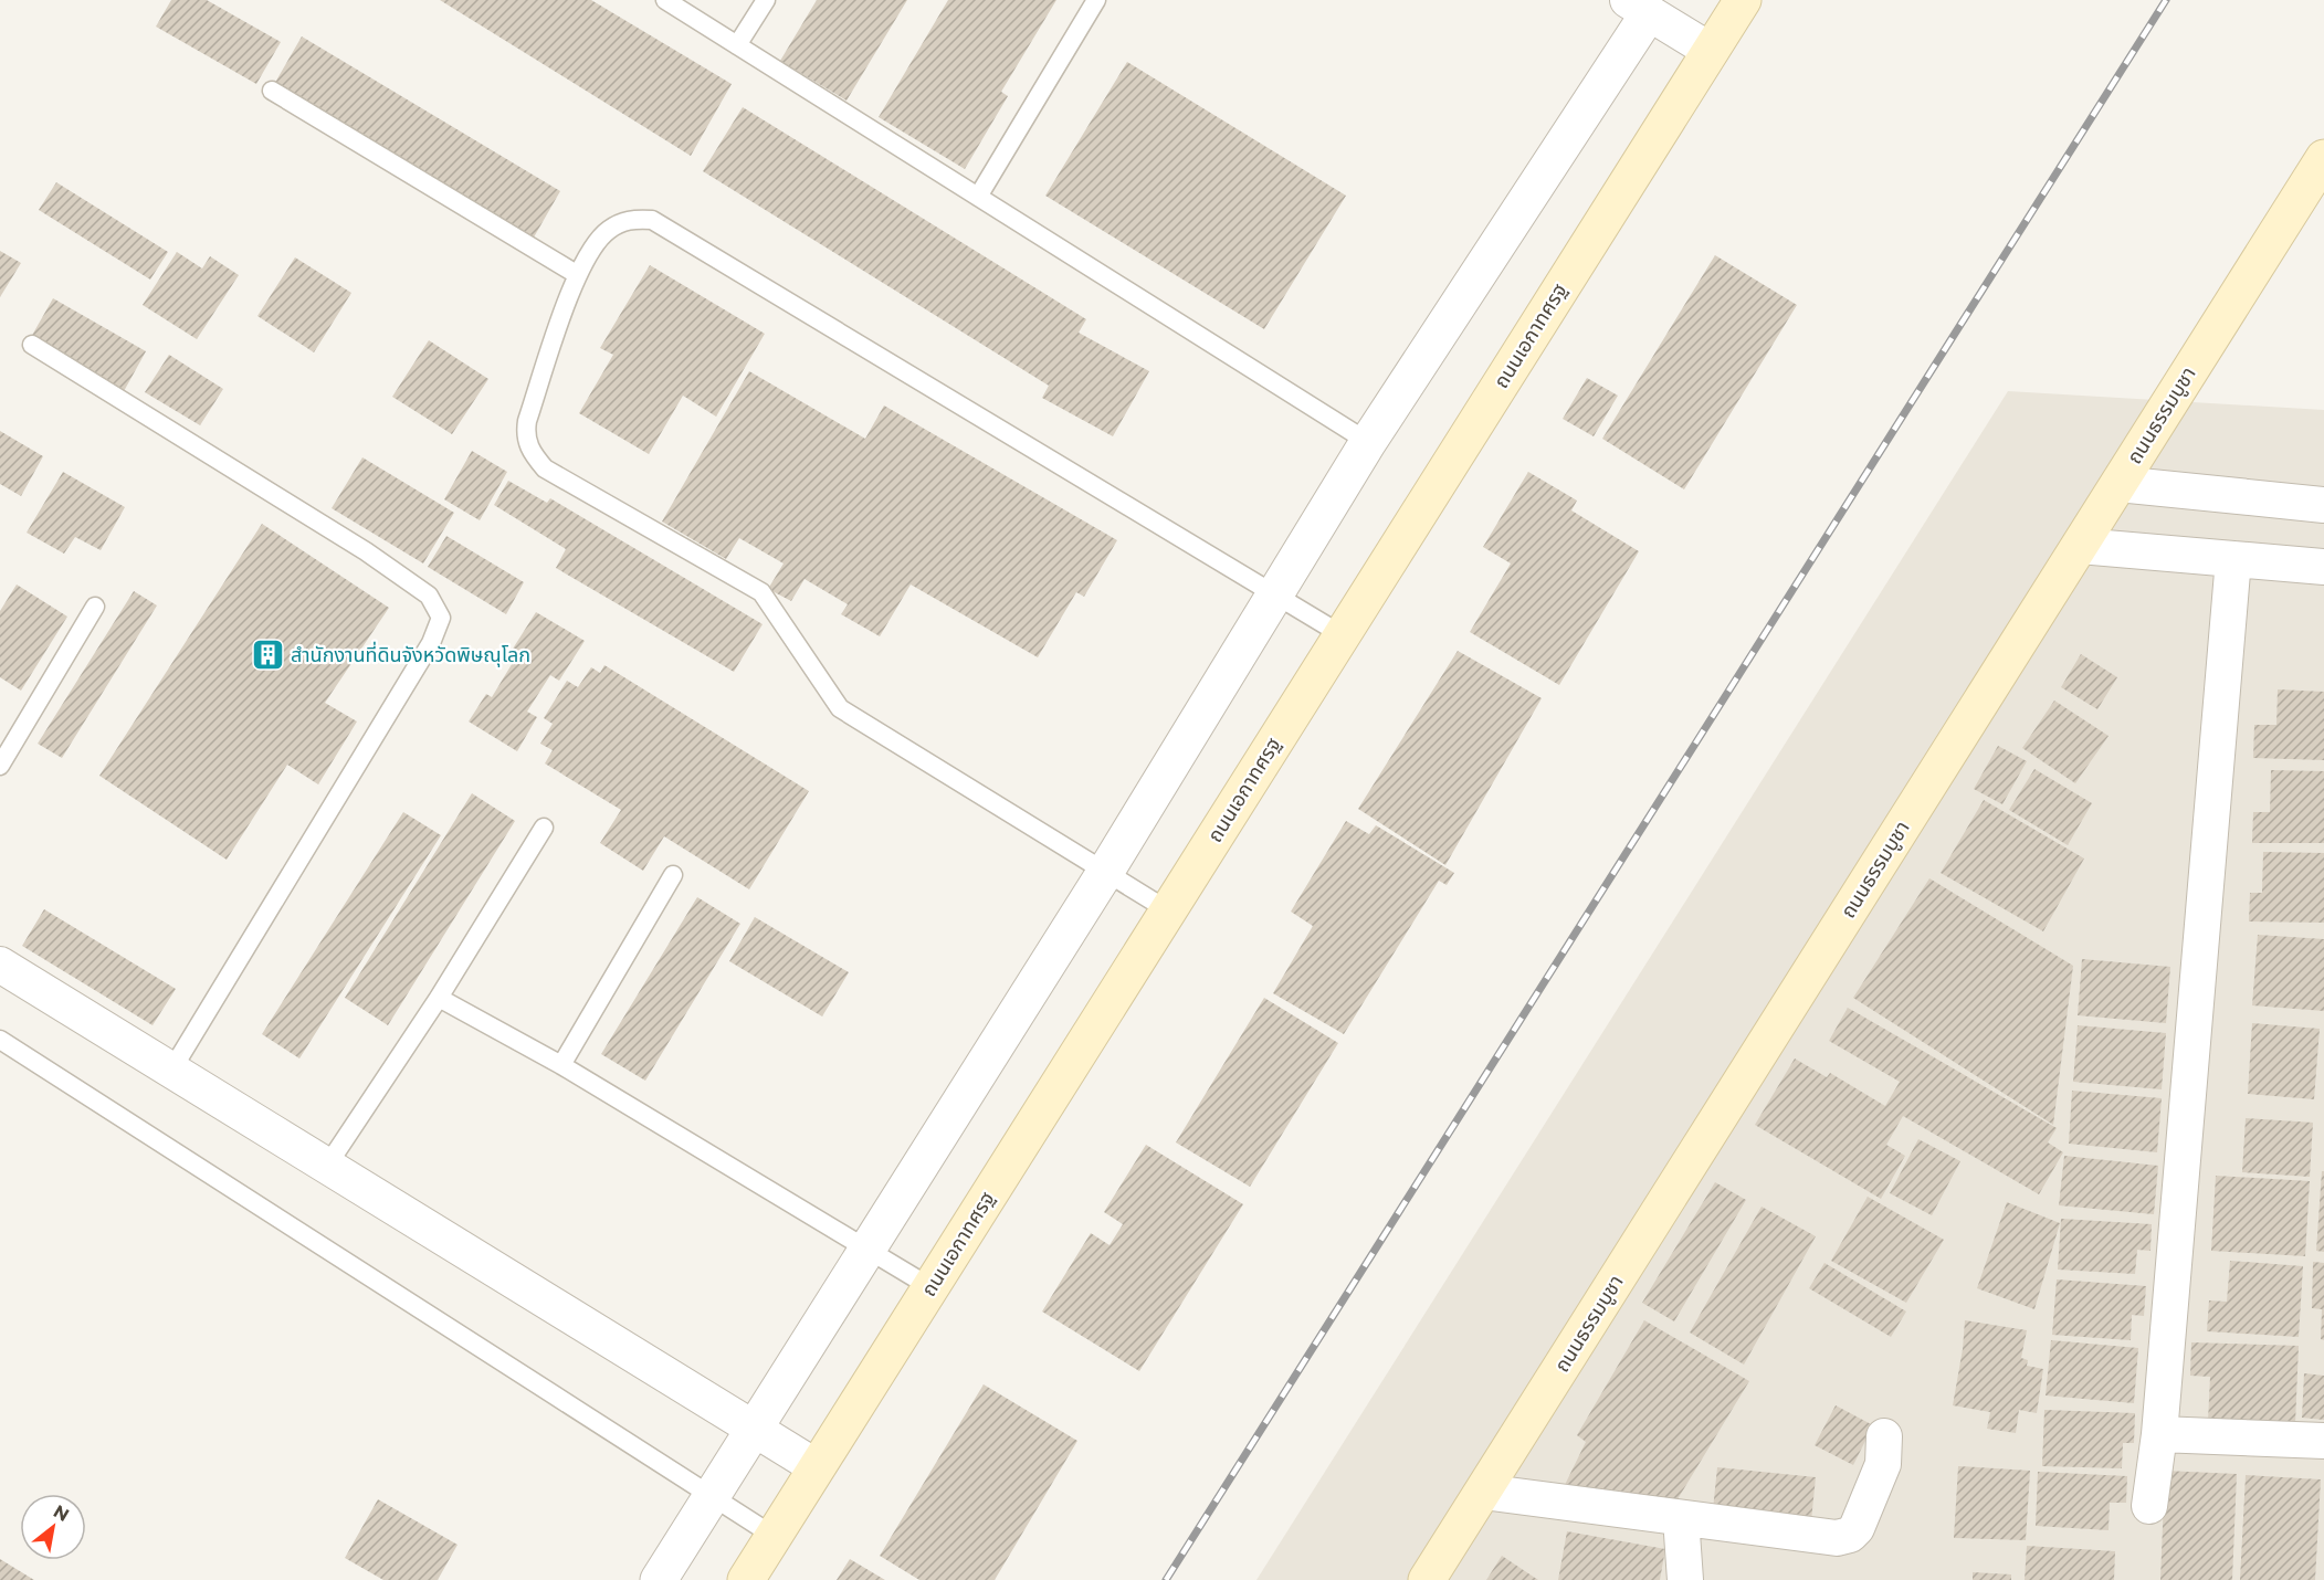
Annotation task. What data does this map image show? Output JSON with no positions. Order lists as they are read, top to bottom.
{
  "streets": {
    "main road": ["ถนนเอกาทศรฐ", "ถนนธรรมบูชา"]
  },
  "places": {
    "building": ["สำนักงานที่ดินจังหวัดพิษณุโลก"]
  },
  "north": "top right"
}
